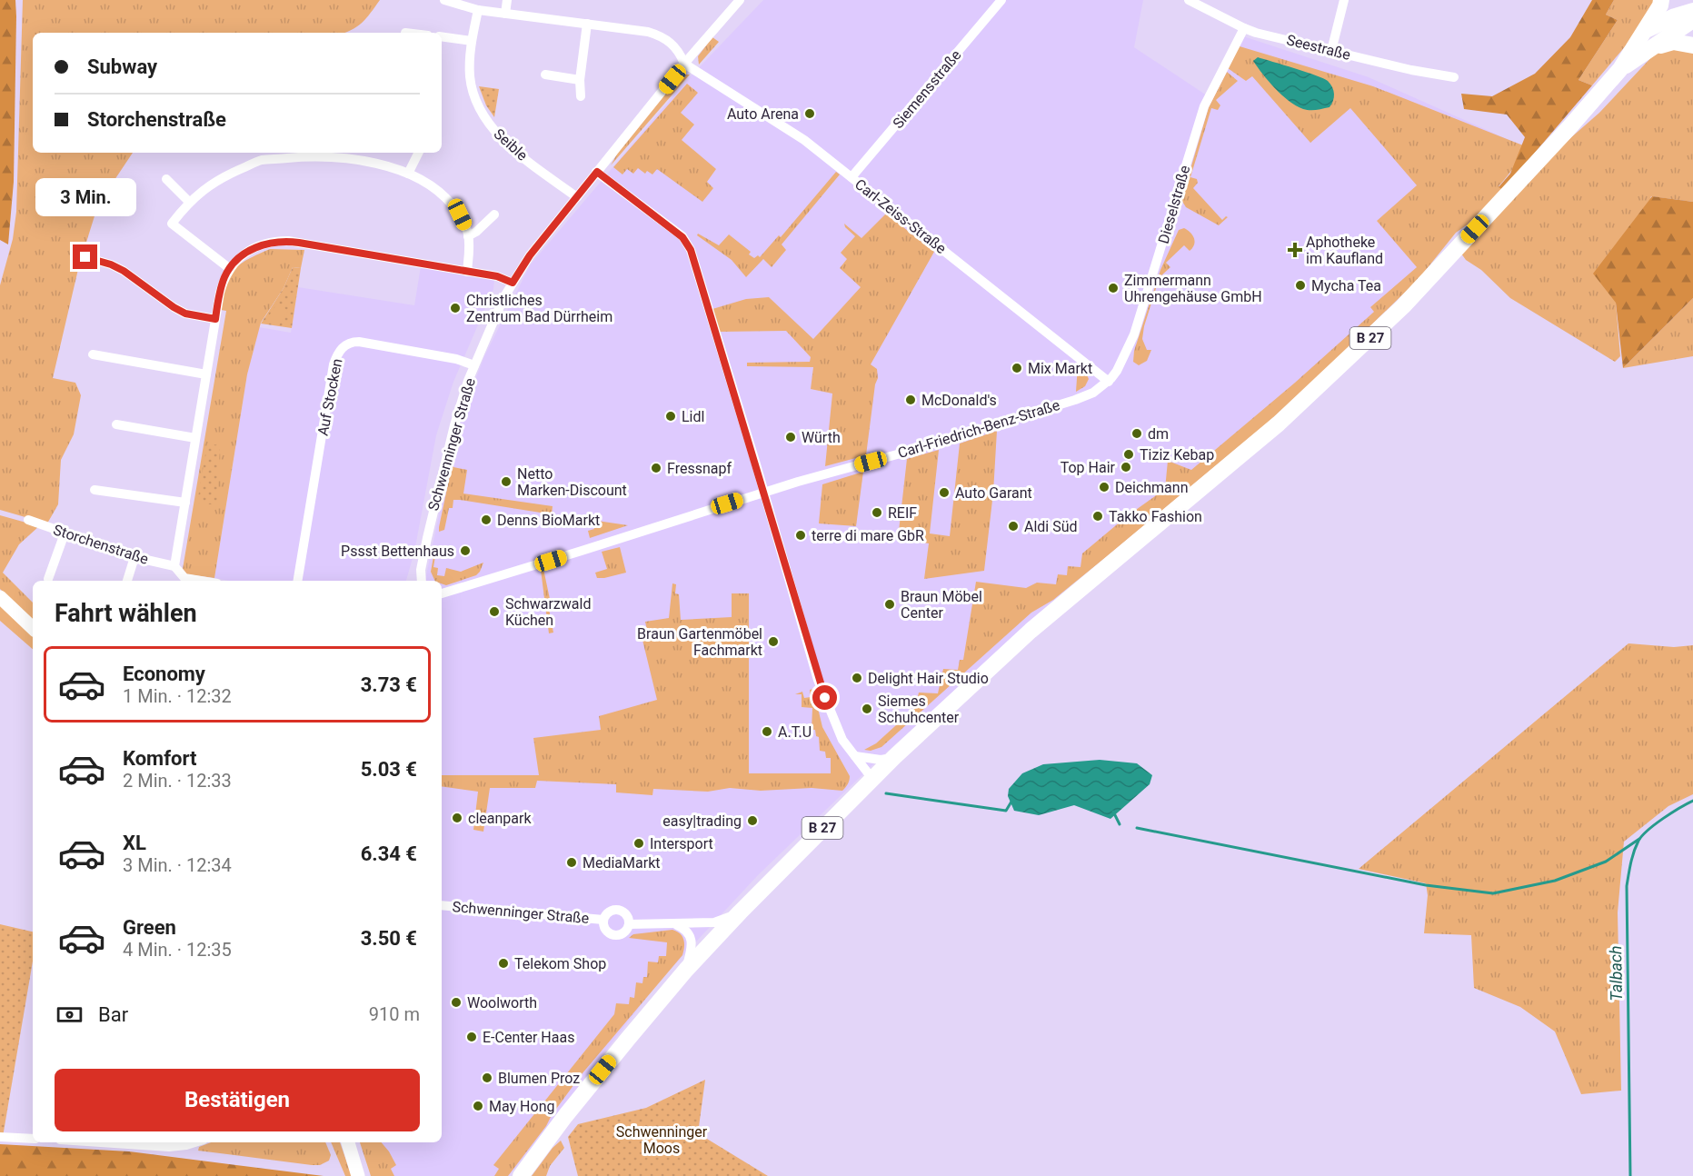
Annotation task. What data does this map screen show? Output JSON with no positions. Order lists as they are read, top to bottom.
{
  "streets": {
    "main road": ["B 27"],
    "street": [
      "Seestraße",
      "Siemensstraße",
      "Seible",
      "Dieselstraße",
      "Carl-Zeiss-Straße",
      "Auf Stocken",
      "Carl-Friedrich-Benz-Straße",
      "Schwenninger Straße",
      "Storchenstraße"
    ]
  },
  "crossings": [
    ["Seestraße", "Dieselstraße"],
    ["Siemensstraße", "Carl-Zeiss-Straße"],
    ["Seible", "Schwenninger Straße"],
    ["Dieselstraße", "Carl-Zeiss-Straße"],
    ["Dieselstraße", "Carl-Friedrich-Benz-Straße"],
    ["Carl-Zeiss-Straße", "Carl-Friedrich-Benz-Straße"],
    ["Carl-Zeiss-Straße", "Schwenninger Straße"],
    ["B 27", "Schwenninger Straße"],
    ["Auf Stocken", "Schwenninger Straße"]
  ],
  "water": ["Talbach"],
  "parks": ["Schwenninger Moos"],
  "places": {
    "other": [
      "Auto Arena",
      "Mycha Tea",
      "Zimmermann Uhrengehäuse GmbH",
      "Christliches Zentrum Bad Dürrheim",
      "Mix Markt",
      "McDonald's",
      "Lidl",
      "dm",
      "Würth",
      "Tiziz Kebap",
      "Top Hair",
      "Fressnapf",
      "Netto Marken-Discount",
      "Deichmann",
      "Auto Garant",
      "REIF",
      "Takko Fashion",
      "Denns BioMarkt",
      "Aldi Süd",
      "terre di mare GbR",
      "Pssst Bettenhaus",
      "Braun Möbel Center",
      "Schwarzwald Küchen",
      "Braun Gartenmöbel Fachmarkt",
      "Delight Hair Studio",
      "Siemes Schuhcenter",
      "A.T.U",
      "cleanpark",
      "easy|trading",
      "Intersport",
      "MediaMarkt",
      "Telekom Shop",
      "Woolworth",
      "E-Center Haas",
      "Blumen Proz",
      "May Hong"
    ],
    "health": ["Aphotheke im Kaufland"]
  },
  "page": {
    "banner": ["Subway", "Storchenstraße"],
    "bubble": "3 Min.",
    "heading": "Fahrt wählen",
    "list": [
      {
        "name": "Economy",
        "note": "1 Min. · 12:32",
        "value": "3.73 €"
      },
      {
        "name": "Komfort",
        "note": "2 Min. · 12:33",
        "value": "5.03 €"
      },
      {
        "name": "XL",
        "note": "3 Min. · 12:34",
        "value": "6.34 €"
      },
      {
        "name": "Green",
        "note": "4 Min. · 12:35",
        "value": "3.50 €"
      }
    ],
    "pay": ["Bar", "910 m"],
    "buttons": "Bestätigen"
  }
}
